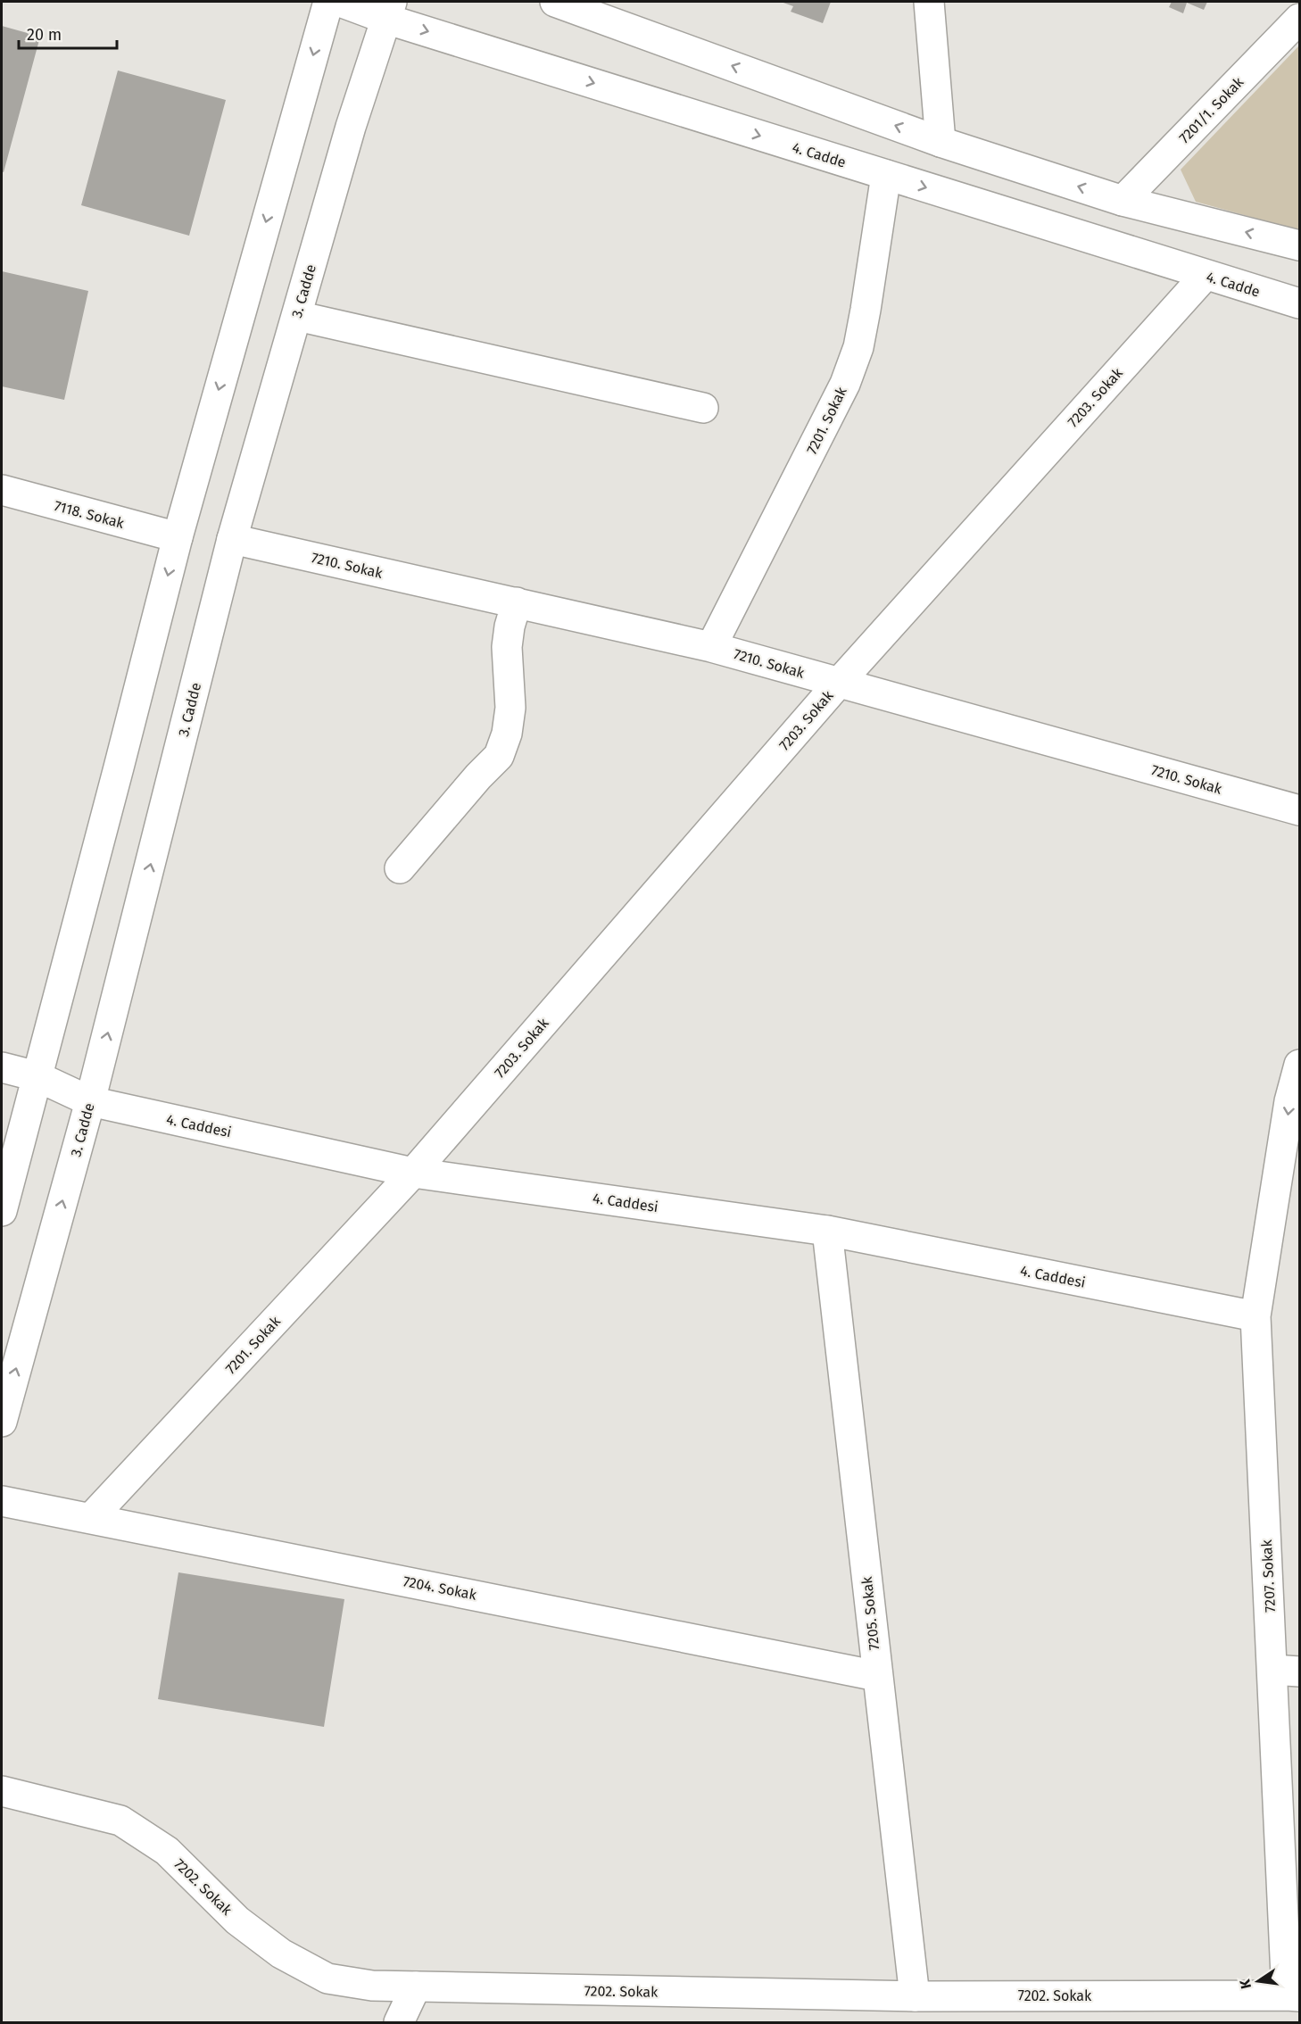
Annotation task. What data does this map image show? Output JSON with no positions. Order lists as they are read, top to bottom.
{
  "streets": {
    "street": [
      "7201/1. Sokak",
      "4. Cadde",
      "3. Cadde",
      "7203. Sokak",
      "7201. Sokak",
      "7118. Sokak",
      "7210. Sokak",
      "4. Caddesi",
      "7207. Sokak",
      "7204. Sokak",
      "7205. Sokak",
      "7202. Sokak"
    ]
  },
  "crossings": [
    ["4. Cadde", "3. Cadde"],
    ["4. Cadde", "7203. Sokak"],
    ["4. Cadde", "7201. Sokak"],
    ["3. Cadde", "7210. Sokak"],
    ["3. Cadde", "4. Caddesi"],
    ["7203. Sokak", "7201. Sokak"],
    ["7203. Sokak", "7210. Sokak"],
    ["7203. Sokak", "4. Caddesi"],
    ["7201. Sokak", "7210. Sokak"],
    ["7201. Sokak", "4. Caddesi"],
    ["7201. Sokak", "7204. Sokak"],
    ["4. Caddesi", "7207. Sokak"],
    ["4. Caddesi", "7205. Sokak"],
    ["7207. Sokak", "7202. Sokak"],
    ["7204. Sokak", "7205. Sokak"],
    ["7205. Sokak", "7202. Sokak"]
  ],
  "scale_bar": "20 m",
  "north": "left"
}
